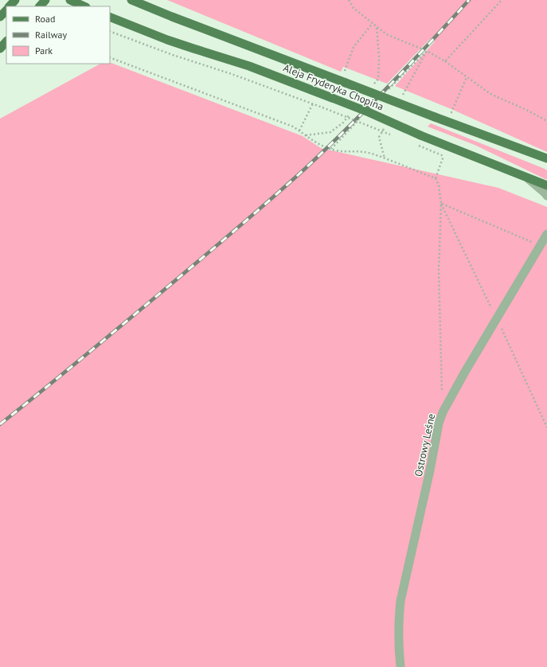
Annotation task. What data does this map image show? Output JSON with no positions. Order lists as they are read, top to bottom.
{
  "streets": {
    "main road": ["Aleja Fryderyka Chopina"],
    "street": ["Ostrowy Leśne"]
  },
  "legend": ["Road", "Railway", "Park"]
}
